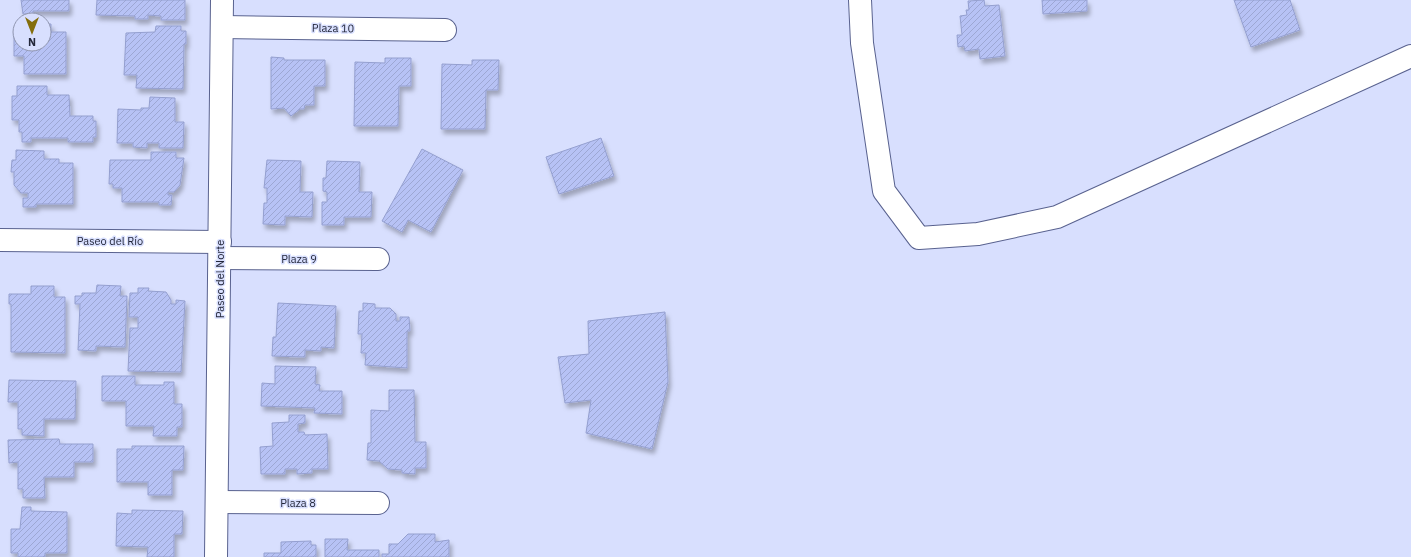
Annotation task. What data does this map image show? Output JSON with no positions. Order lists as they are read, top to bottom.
{
  "streets": {
    "street": [
      "Plaza 10",
      "Paseo del Río",
      "Plaza 9",
      "Paseo del Norte",
      "Plaza 8"
    ]
  },
  "crossings": [
    ["Plaza 10", "Paseo del Norte"],
    ["Paseo del Río", "Plaza 9"],
    ["Paseo del Río", "Paseo del Norte"],
    ["Plaza 9", "Paseo del Norte"],
    ["Paseo del Norte", "Plaza 8"]
  ],
  "north": "bottom"
}
